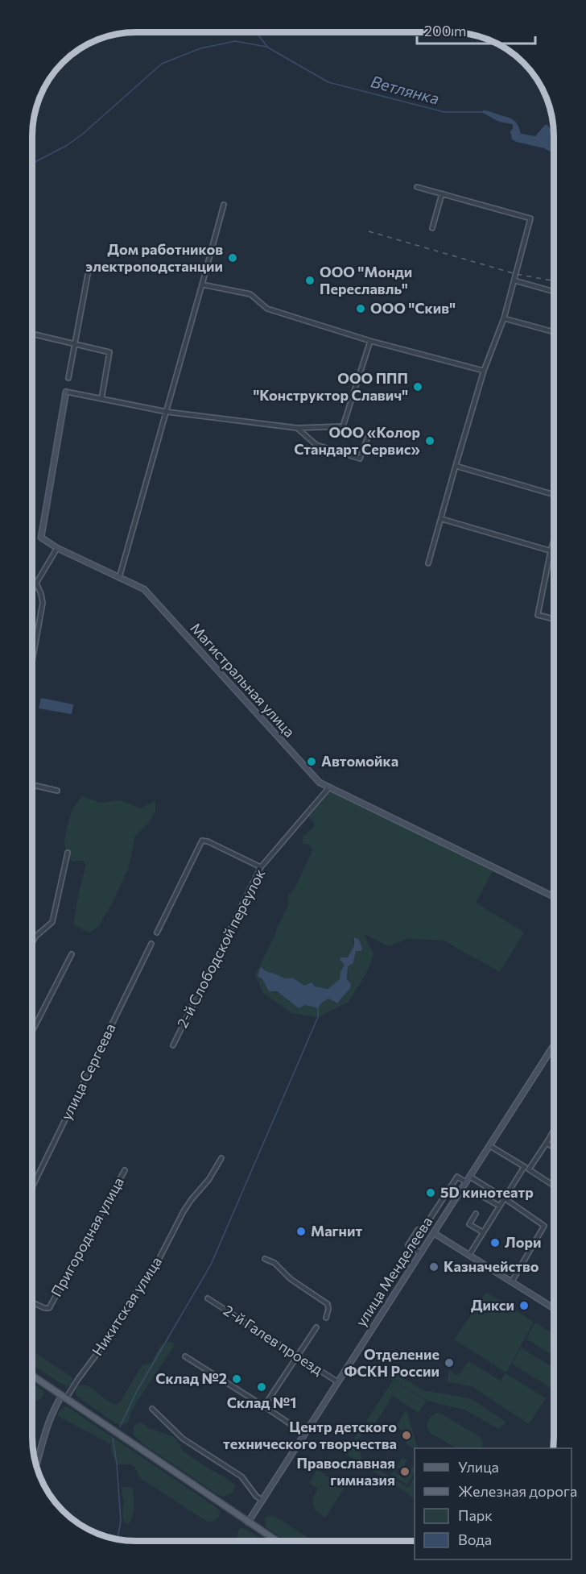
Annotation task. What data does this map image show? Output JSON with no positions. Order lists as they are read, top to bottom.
{
  "streets": {
    "street": [
      "Магистральная улица",
      "2-й Слободской переулок",
      "улица Сергеева",
      "Пригородная улица",
      "улица Менделеева",
      "Никитская улица",
      "2-й Галев проезд"
    ]
  },
  "crossings": [
    ["Магистральная улица", "2-й Слободской переулок"],
    ["улица Менделеева", "2-й Галев проезд"]
  ],
  "water": ["Ветлянка"],
  "places": [
    "Дом работников электроподстанции",
    "ООО \"Монди Переславль\"",
    "ООО \"Скив\"",
    "ООО ППП \"Конструктор Славич\"",
    "ООО «Колор Стандарт Сервис»",
    "Автомойка",
    "5D кинотеатр",
    "Магнит",
    "Лори",
    "Казначейство",
    "Дикси",
    "Отделение ФСКН России",
    "Склад №2",
    "Склад №1",
    "Центр детского технического творчества",
    "Православная гимназия"
  ],
  "legend": [
    "Улица",
    "Железная дорога",
    "Парк",
    "Вода"
  ],
  "scale_bar": "200 m"
}
